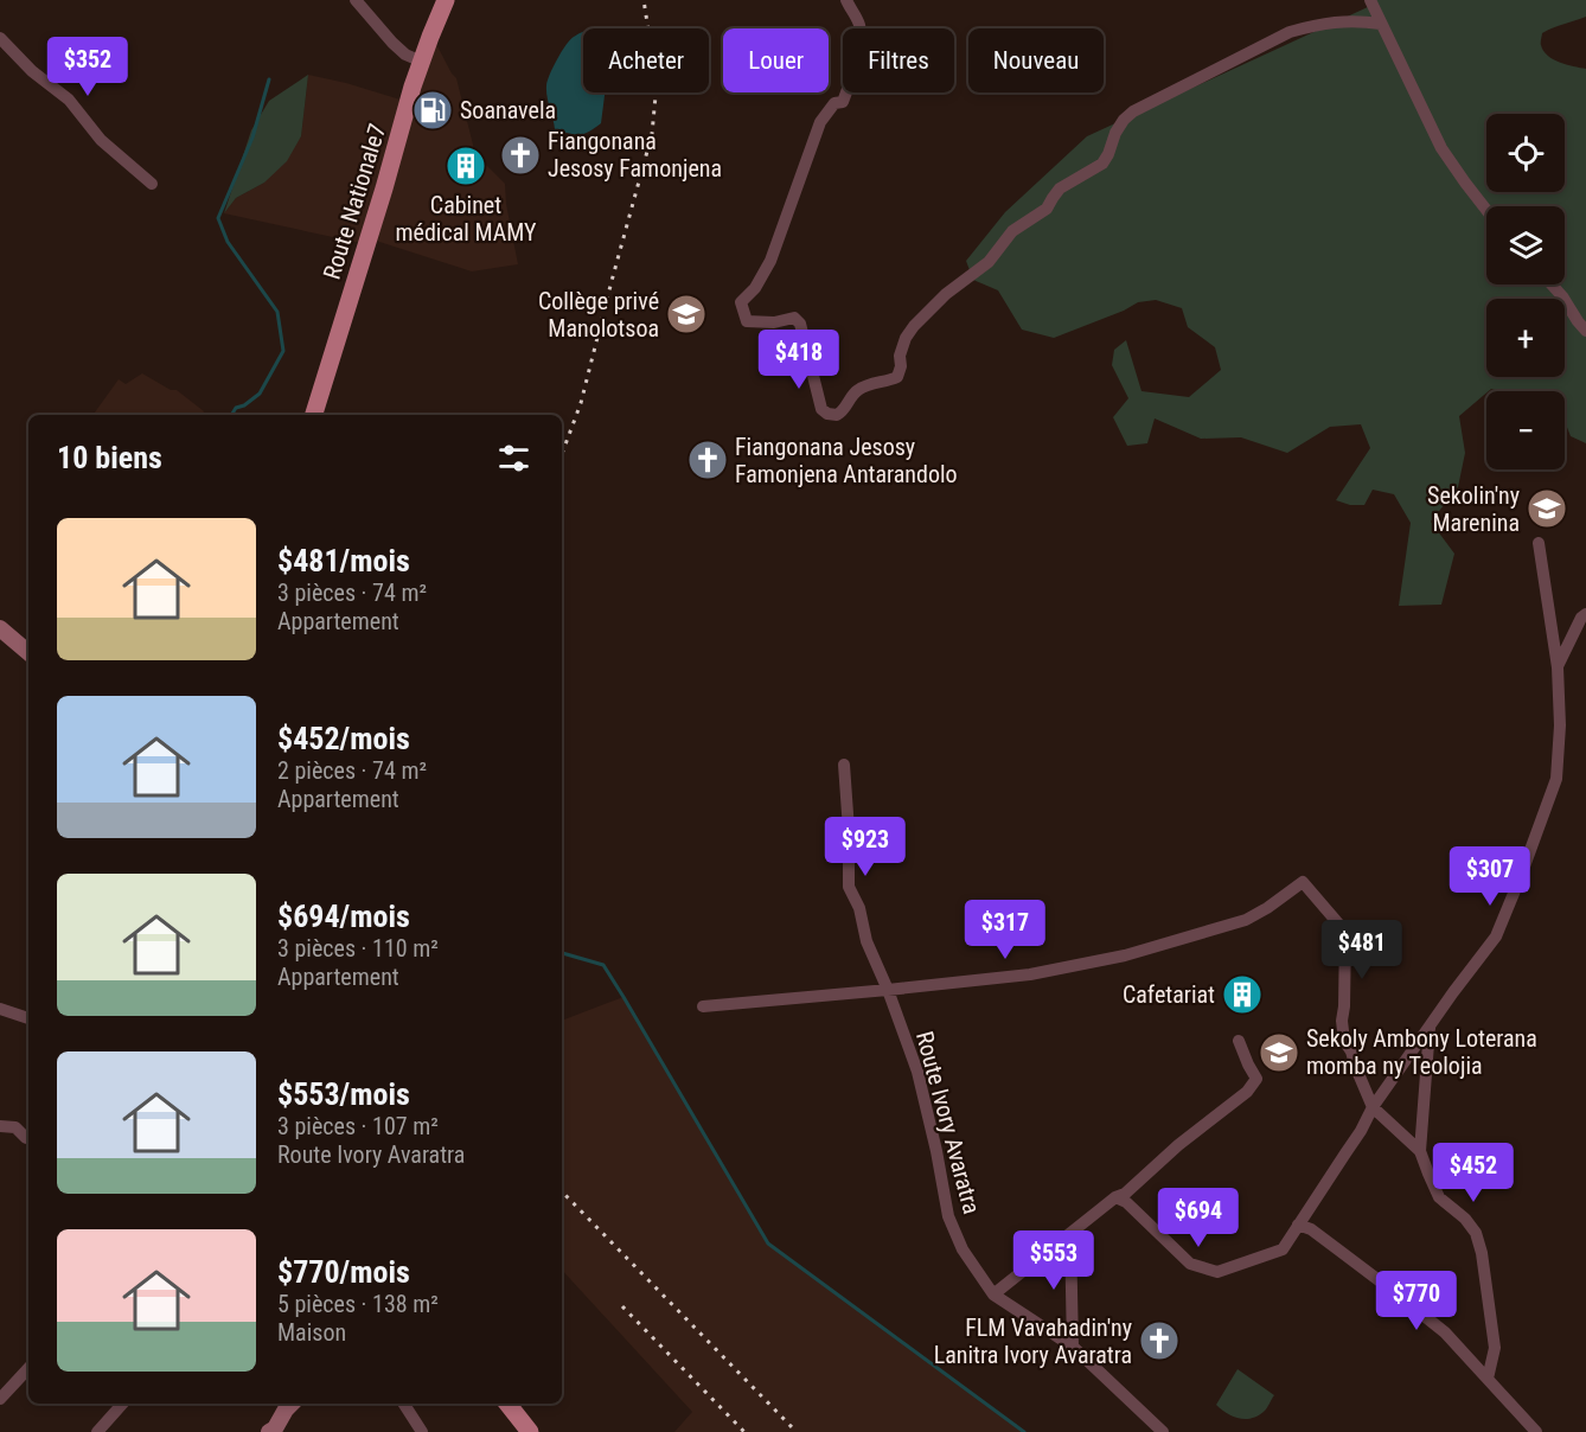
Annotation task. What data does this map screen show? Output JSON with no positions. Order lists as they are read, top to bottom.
{
  "streets": {
    "main road": ["Route Nationale7"],
    "street": ["Route Ivory Avaratra"]
  },
  "places": {
    "fuel station": ["Soanavela"],
    "church": ["Fiangonana Jesosy Famonjena", "Fiangonana Jesosy Famonjena Antarandolo", "FLM Vavahadin'ny Lanitra Ivory Avaratra"],
    "building": ["Cabinet médical MAMY", "Cafetariat"],
    "school or university": ["Collège privé Manolotsoa", "Sekolin'ny Marenina", "Sekoly Ambony Loterana momba ny Teolojia"]
  },
  "page": {
    "chip": [
      "Acheter",
      "Louer",
      "Filtres",
      "Nouveau"
    ],
    "price": [
      "$352",
      "$418",
      "$923",
      "$307",
      "$317",
      "$481",
      "$452",
      "$694",
      "$553",
      "$770"
    ],
    "map_buttons": ["+", "−"],
    "heading": "10 biens",
    "list": [
      {
        "name": "$481/mois",
        "note": "3 pièces · 74 m² · Appartement"
      },
      {
        "name": "$452/mois",
        "note": "2 pièces · 74 m² · Appartement"
      },
      {
        "name": "$694/mois",
        "note": "3 pièces · 110 m² · Appartement"
      },
      {
        "name": "$553/mois",
        "note": "3 pièces · 107 m² · Route Ivory Avaratra"
      },
      {
        "name": "$770/mois",
        "note": "5 pièces · 138 m² · Maison"
      }
    ]
  }
}
